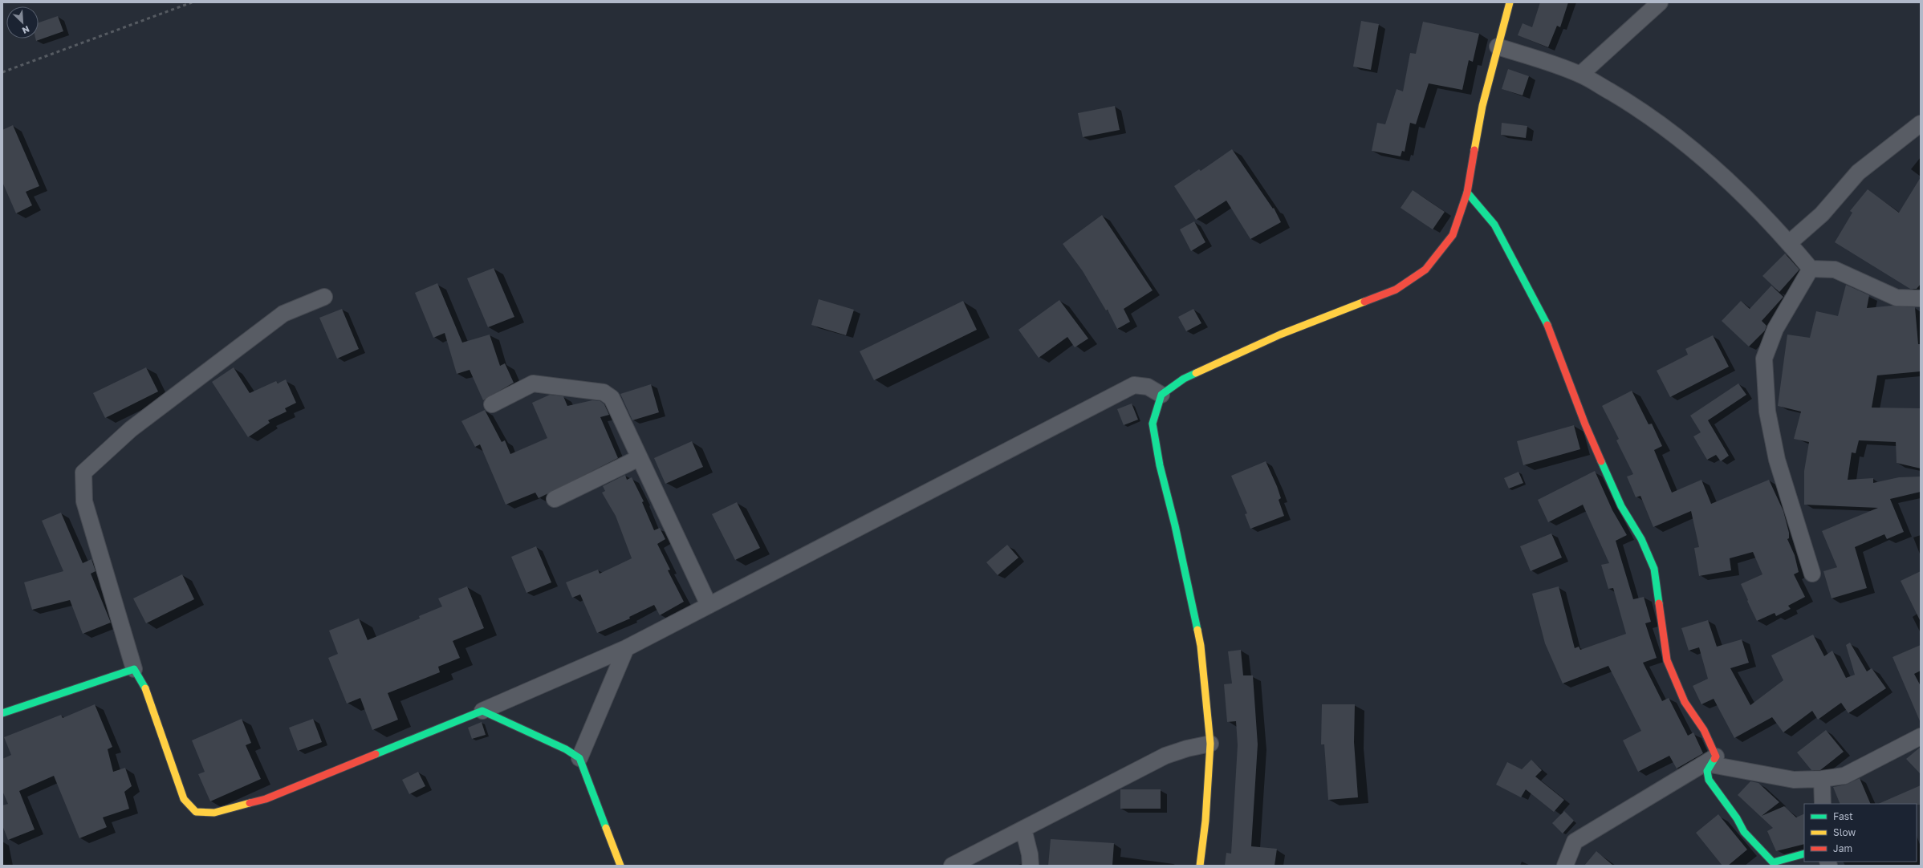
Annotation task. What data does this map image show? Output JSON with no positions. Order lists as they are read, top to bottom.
{
  "legend": ["Fast", "Slow", "Jam"],
  "north": "bottom right"
}
